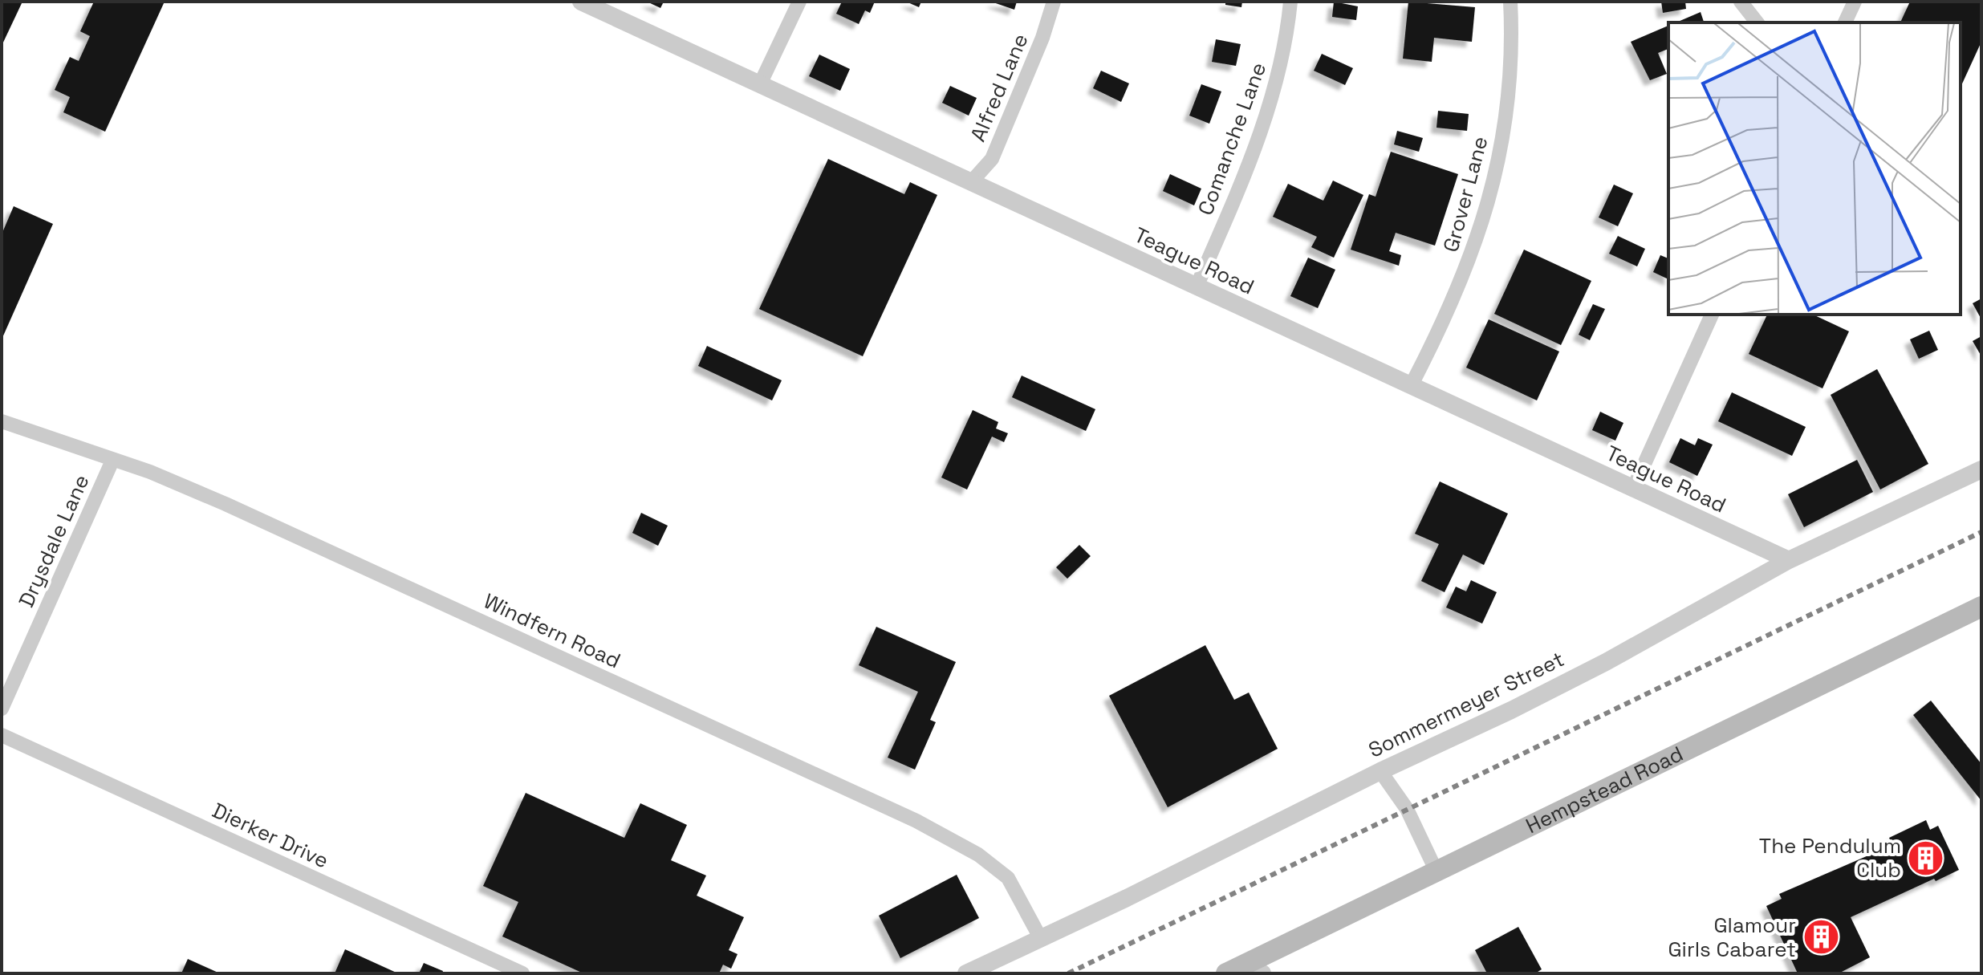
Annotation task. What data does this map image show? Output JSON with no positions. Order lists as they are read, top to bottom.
{
  "streets": {
    "main road": ["Hempstead Road"],
    "street": [
      "Alfred Lane",
      "Comanche Lane",
      "Grover Lane",
      "Teague Road",
      "Drysdale Lane",
      "Windfern Road",
      "Sommermeyer Street",
      "Dierker Drive"
    ]
  },
  "crossings": [
    ["Alfred Lane", "Teague Road"],
    ["Comanche Lane", "Teague Road"],
    ["Grover Lane", "Teague Road"],
    ["Teague Road", "Sommermeyer Street"],
    ["Drysdale Lane", "Windfern Road"],
    ["Windfern Road", "Sommermeyer Street"]
  ],
  "places": {
    "building": ["The Pendulum Club", "Glamour Girls Cabaret"]
  }
}
